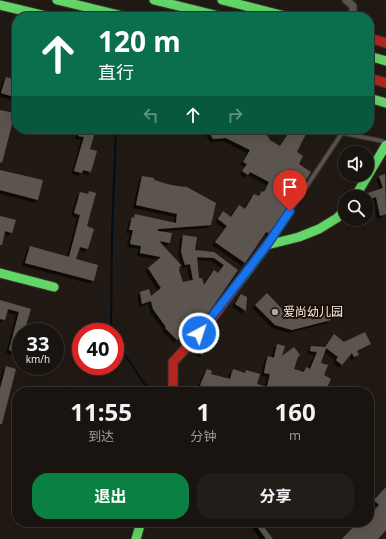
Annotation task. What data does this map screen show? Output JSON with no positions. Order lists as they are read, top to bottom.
{
  "places": ["爱尚幼儿园"],
  "page": {
    "turn": ["120 m", "直行"],
    "speed": "33 km/h",
    "limit": "40",
    "eta": [
      "11:55",
      "到达",
      "1",
      "分钟",
      "160",
      "m"
    ],
    "buttons": ["退出", "分享"]
  }
}
